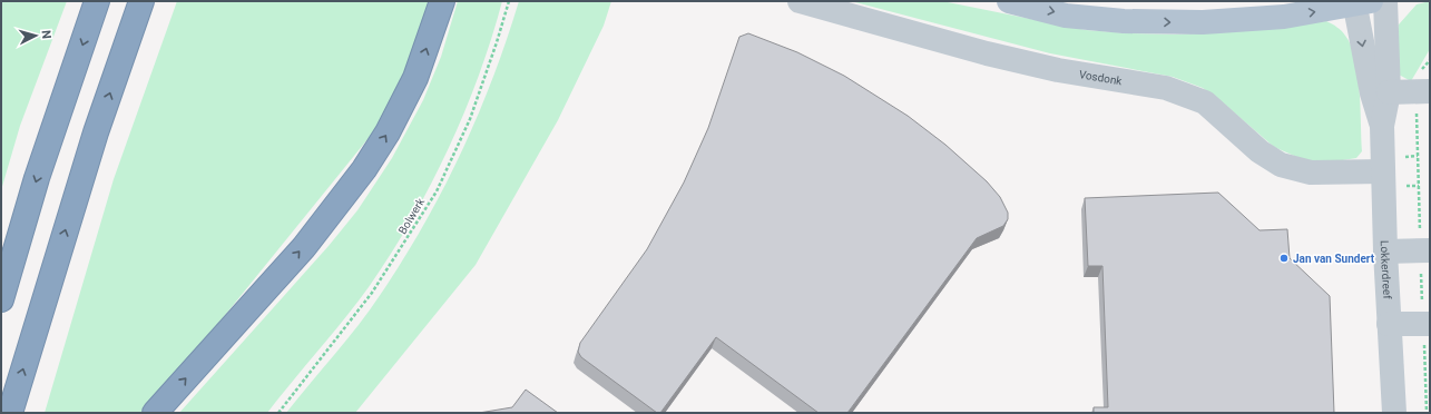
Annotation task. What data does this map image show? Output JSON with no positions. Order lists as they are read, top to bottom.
{
  "streets": {
    "street": ["Vosdonk", "Lokkerdreef"],
    "path": ["Bolwerk"]
  },
  "crossings": [
    ["Vosdonk", "Lokkerdreef"]
  ],
  "places": ["Jan van Sundert"],
  "north": "right"
}
